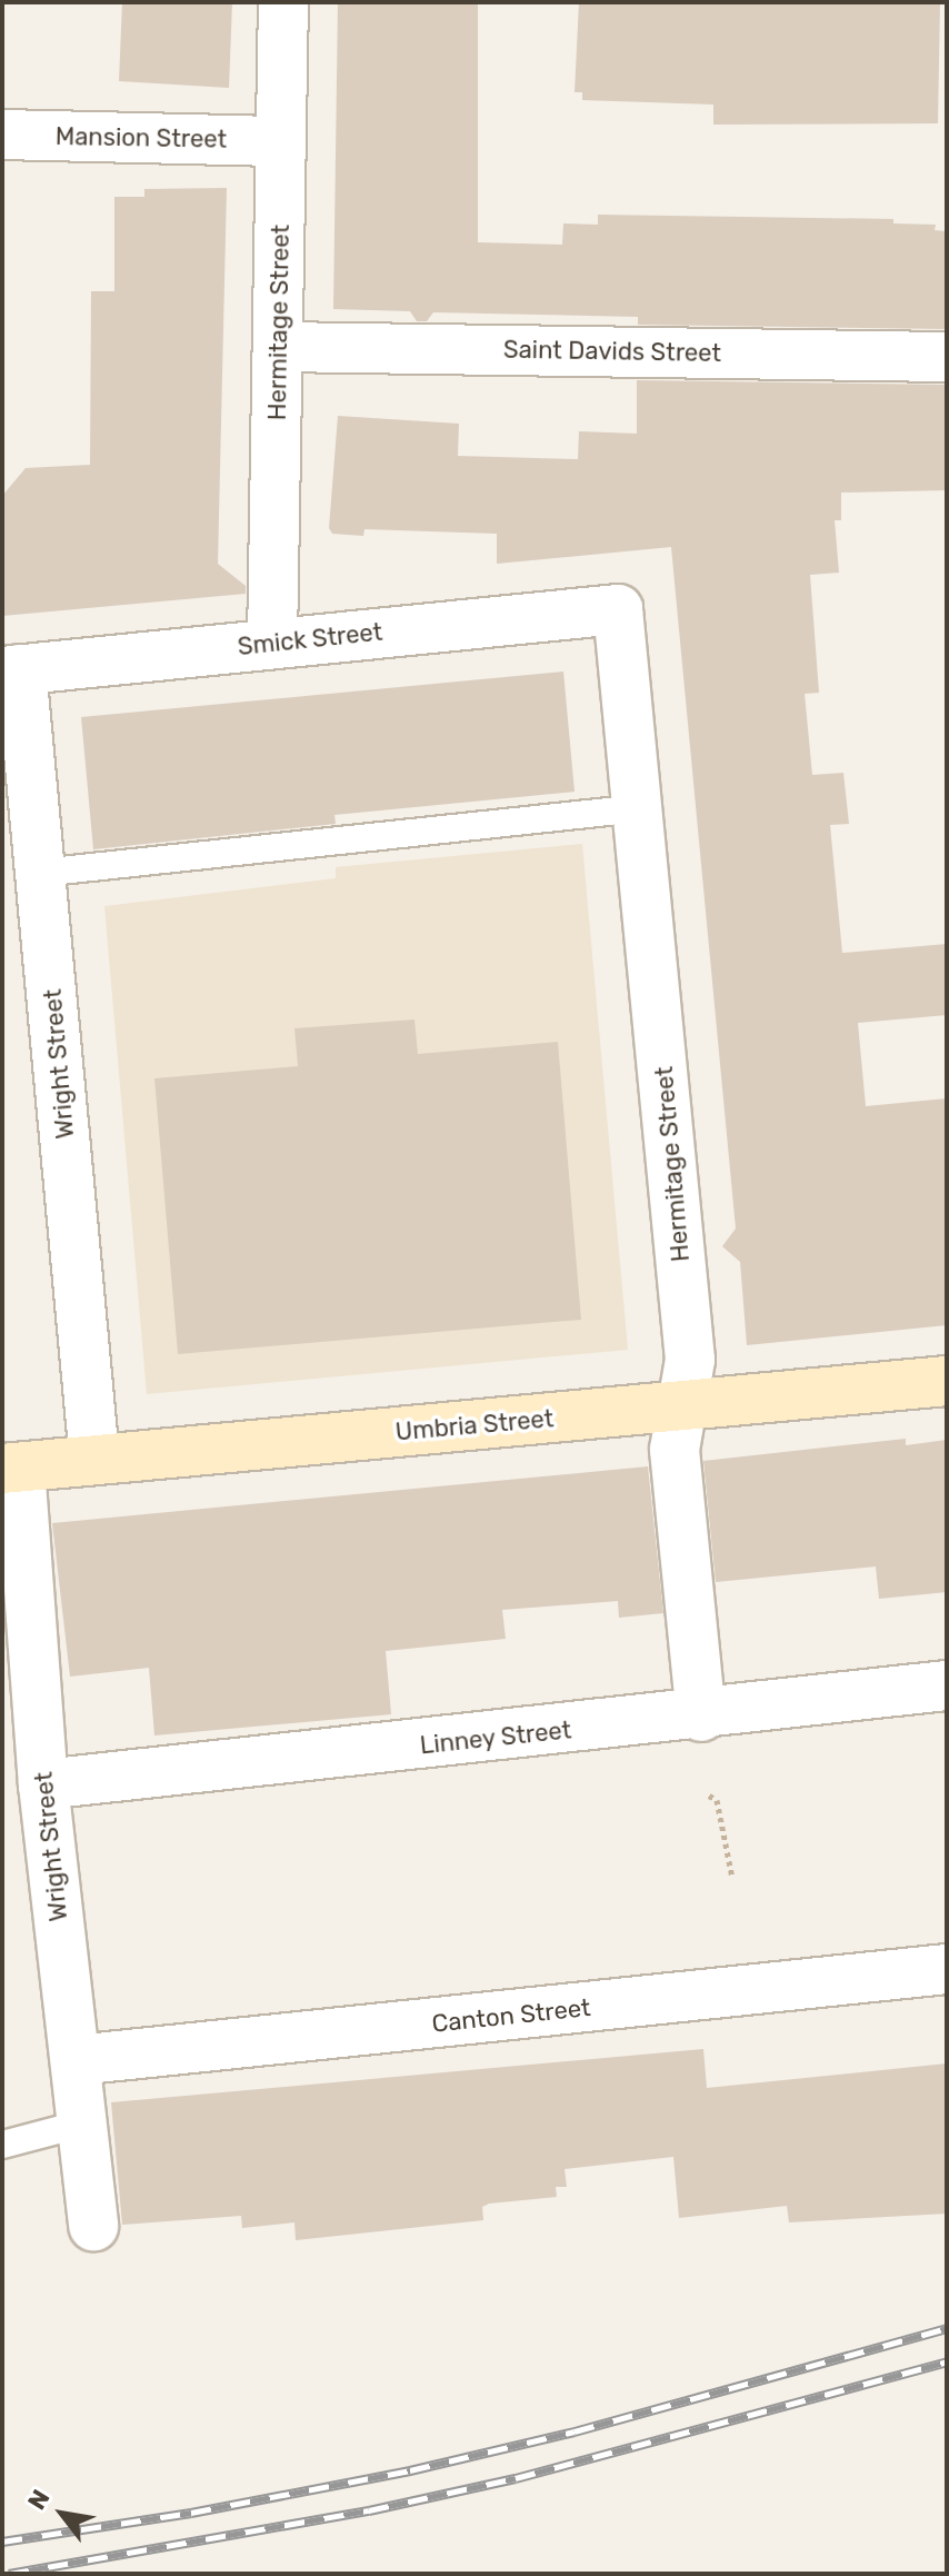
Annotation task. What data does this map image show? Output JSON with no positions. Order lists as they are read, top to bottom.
{
  "streets": {
    "main road": ["Umbria Street"],
    "street": [
      "Mansion Street",
      "Hermitage Street",
      "Saint Davids Street",
      "Smick Street",
      "Wright Street",
      "Linney Street",
      "Canton Street"
    ]
  },
  "crossings": [
    ["Mansion Street", "Hermitage Street"],
    ["Hermitage Street", "Saint Davids Street"],
    ["Hermitage Street", "Smick Street"],
    ["Hermitage Street", "Umbria Street"],
    ["Hermitage Street", "Linney Street"],
    ["Smick Street", "Wright Street"],
    ["Wright Street", "Umbria Street"],
    ["Wright Street", "Linney Street"],
    ["Wright Street", "Canton Street"]
  ],
  "north": "top left"
}
